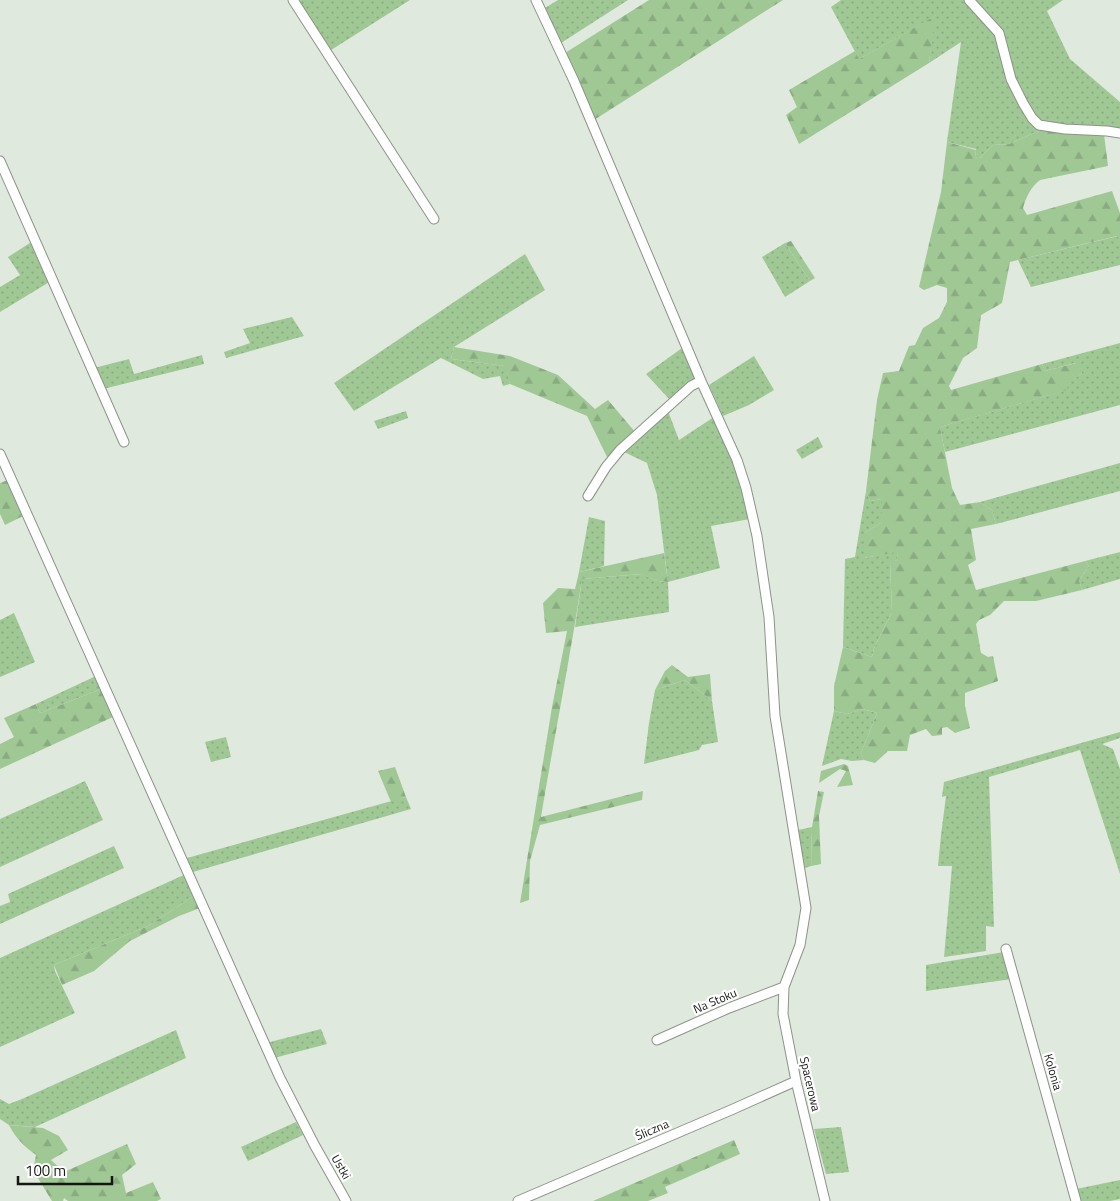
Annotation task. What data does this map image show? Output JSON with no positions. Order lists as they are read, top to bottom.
{
  "streets": {
    "street": [
      "Na Stoku",
      "Kolonia",
      "Spacerowa",
      "Śliczna",
      "Ustki"
    ]
  },
  "crossings": [
    ["Na Stoku", "Spacerowa"],
    ["Spacerowa", "Śliczna"]
  ],
  "scale_bar": "100 m"
}
